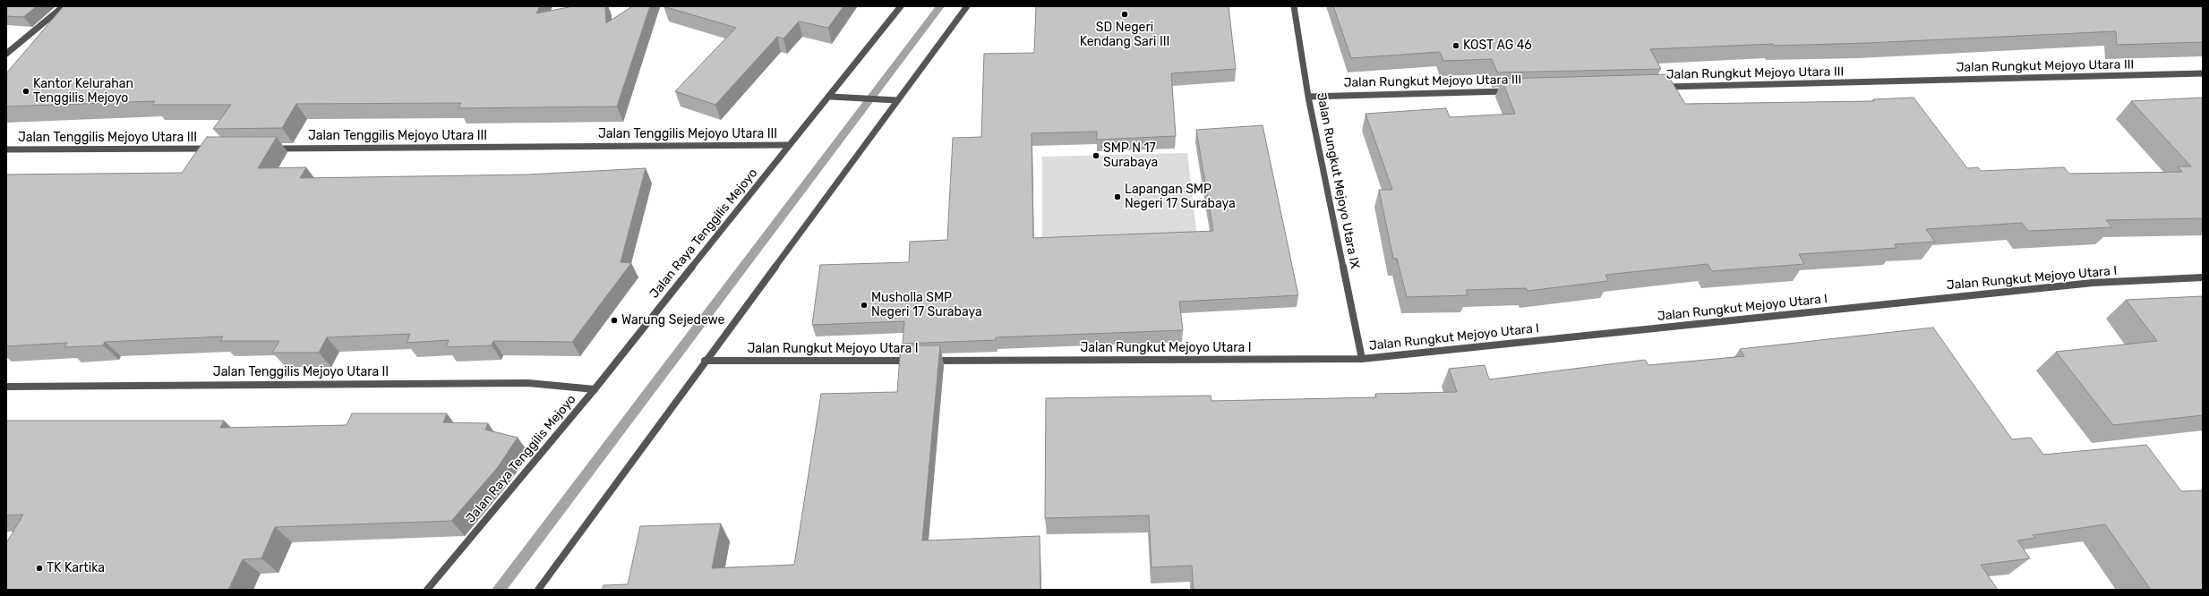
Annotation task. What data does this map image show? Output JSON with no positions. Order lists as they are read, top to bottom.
{
  "streets": {
    "street": [
      "Jalan Rungkut Mejoyo Utara III",
      "Jalan Tenggilis Mejoyo Utara III",
      "Jalan Rungkut Mejoyo Utara IX",
      "Jalan Raya Tenggilis Mejoyo",
      "Jalan Rungkut Mejoyo Utara I",
      "Jalan Tenggilis Mejoyo Utara II"
    ]
  },
  "crossings": [
    ["Jalan Rungkut Mejoyo Utara III", "Jalan Rungkut Mejoyo Utara IX"],
    ["Jalan Tenggilis Mejoyo Utara III", "Jalan Raya Tenggilis Mejoyo"],
    ["Jalan Rungkut Mejoyo Utara IX", "Jalan Rungkut Mejoyo Utara I"],
    ["Jalan Raya Tenggilis Mejoyo", "Jalan Tenggilis Mejoyo Utara II"]
  ],
  "places": [
    "SD Negeri Kendang Sari III",
    "KOST AG 46",
    "Kantor Kelurahan Tenggilis Mejoyo",
    "SMP N 17 Surabaya",
    "Lapangan SMP Negeri 17 Surabaya",
    "Musholla SMP Negeri 17 Surabaya",
    "Warung Sejedewe",
    "TK Kartika"
  ]
}
